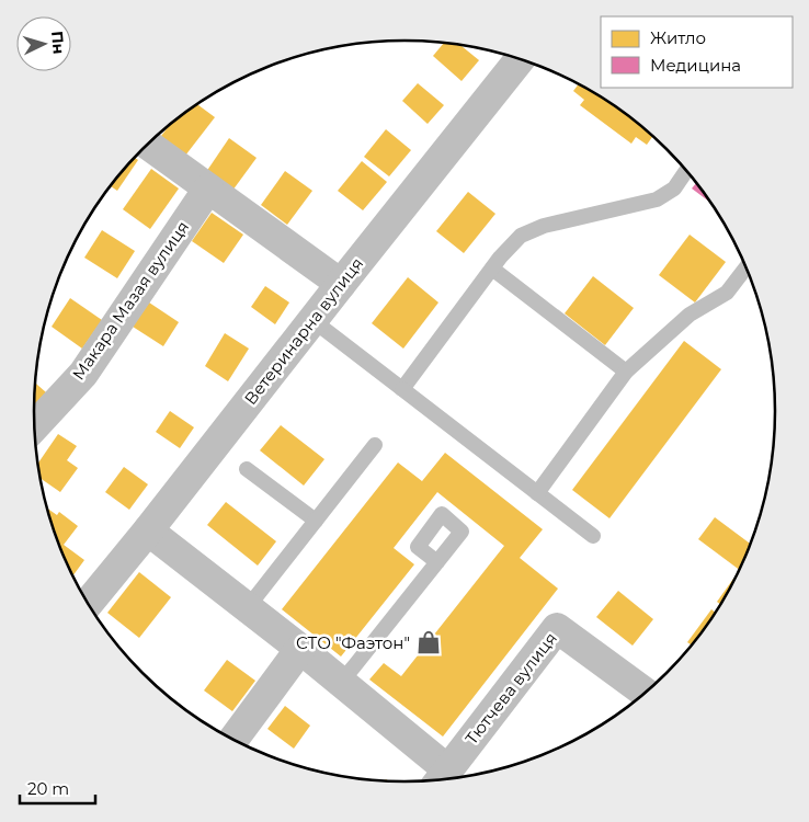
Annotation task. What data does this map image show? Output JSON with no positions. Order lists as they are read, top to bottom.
{
  "streets": {
    "street": ["Макара Мазая вулиця", "Ветеринарна вулиця", "Тютчева вулиця"]
  },
  "places": {
    "shop": ["СТО \"Фаэтон\""]
  },
  "legend": ["Житло", "Медицина"],
  "scale_bar": "20 m",
  "north": "right"
}
